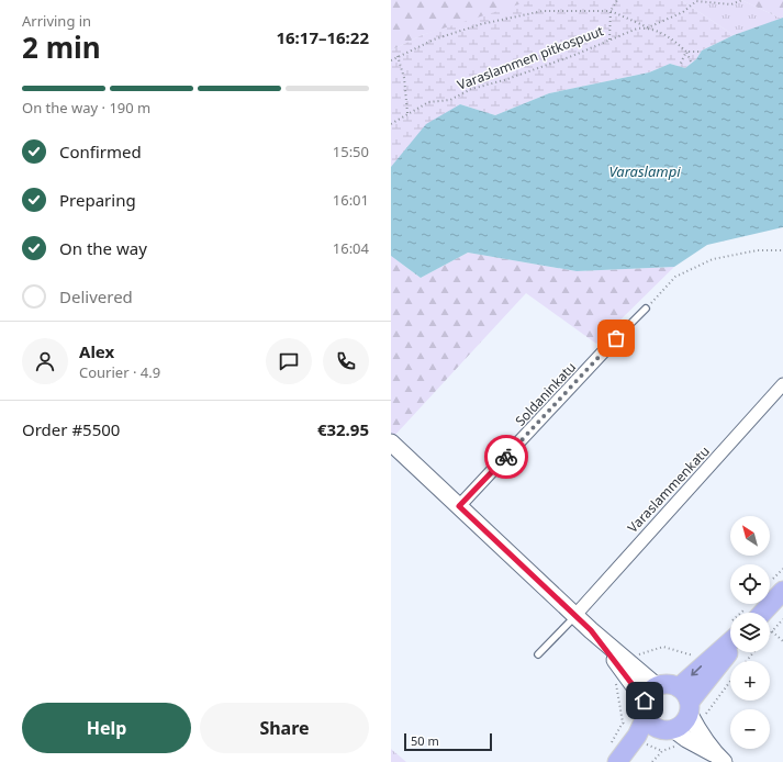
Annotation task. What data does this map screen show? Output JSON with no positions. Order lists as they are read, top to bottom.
{
  "streets": {
    "street": ["Soldaninkatu", "Varaslammenkatu"],
    "path": ["Varaslammen pitkospuut"]
  },
  "water": ["Varaslampi"],
  "scale_bar": "50 m",
  "north": "top left",
  "page": {
    "heading": ["2 min", "Arriving in", "16:17–16:22"],
    "panel": [
      "Alex",
      "Courier · 4.9",
      "Order #5500",
      "€32.95"
    ],
    "bar": "On the way · 190 m",
    "list": [
      ["Confirmed", "15:50"],
      ["Preparing", "16:01"],
      ["On the way", "16:04"],
      "Delivered"
    ],
    "map_buttons": ["+", "−"],
    "buttons": ["Help", "Share"],
    "scale": "50 m"
  }
}
